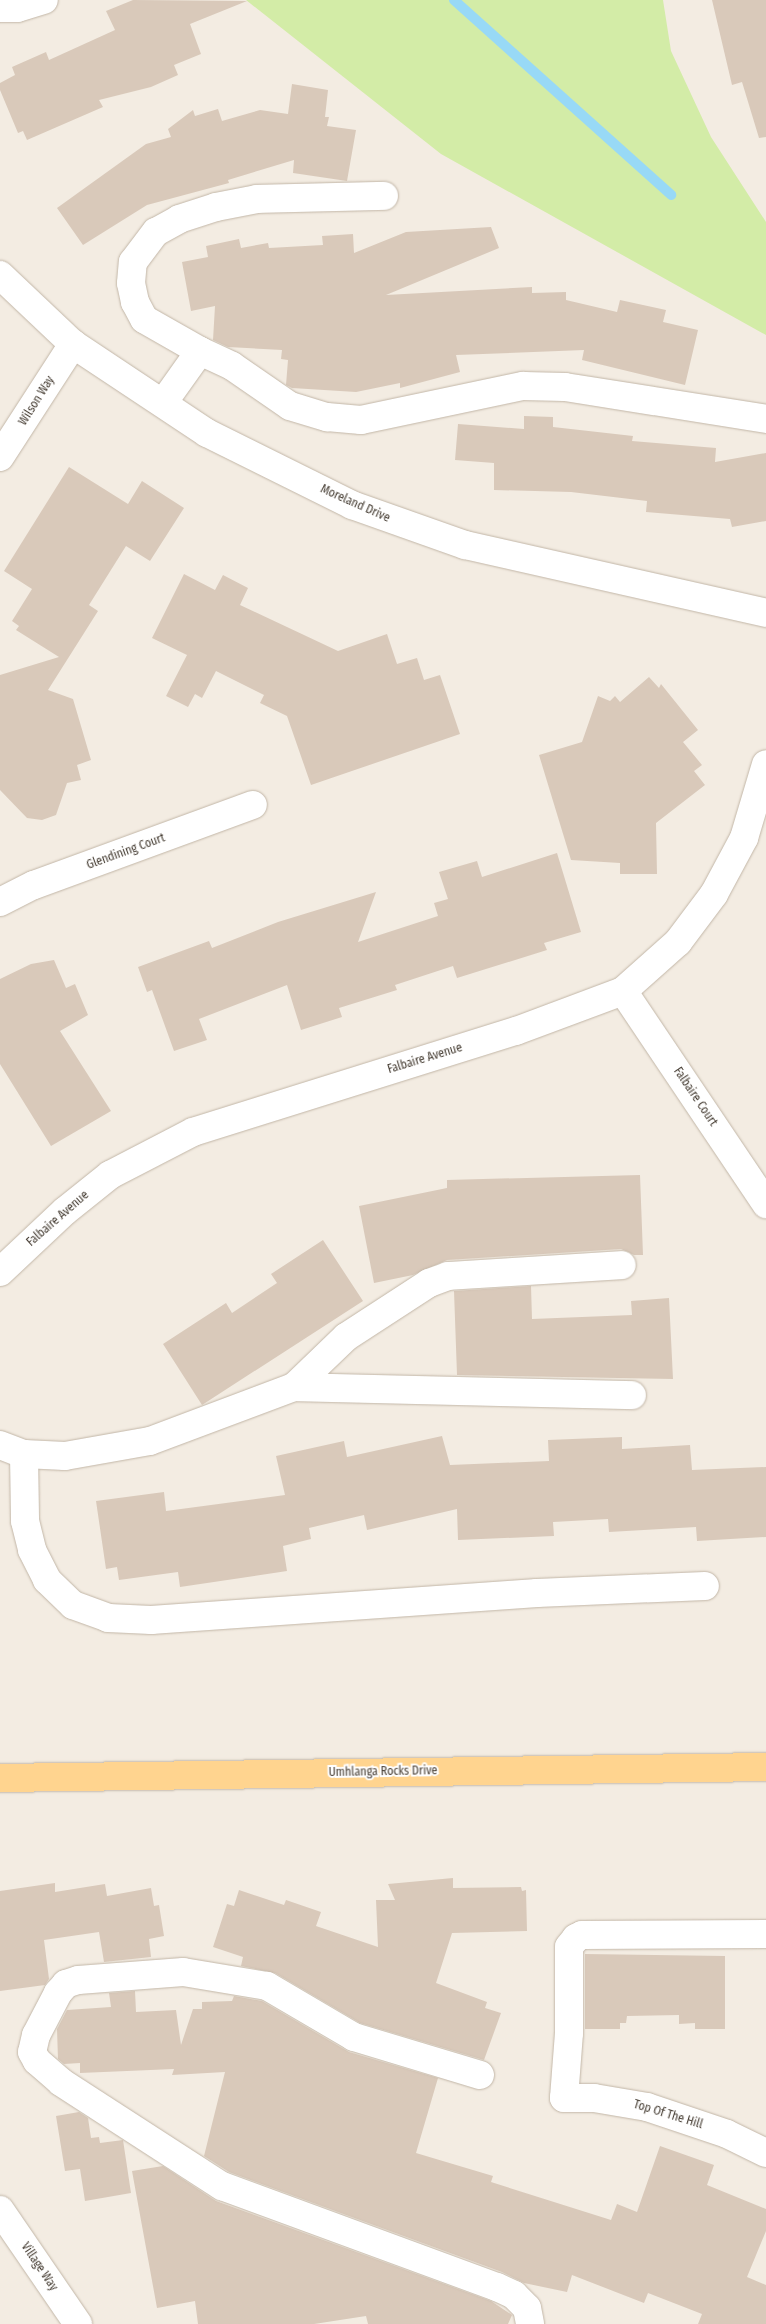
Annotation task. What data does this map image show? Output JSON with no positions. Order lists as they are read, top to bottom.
{
  "streets": {
    "main road": ["Umhlanga Rocks Drive"],
    "street": [
      "Wilson Way",
      "Moreland Drive",
      "Glendining Court",
      "Falbaire Avenue",
      "Falbaire Court",
      "Top Of The Hill",
      "Village Way"
    ]
  },
  "crossings": [
    ["Wilson Way", "Moreland Drive"],
    ["Falbaire Avenue", "Falbaire Court"]
  ]
}
